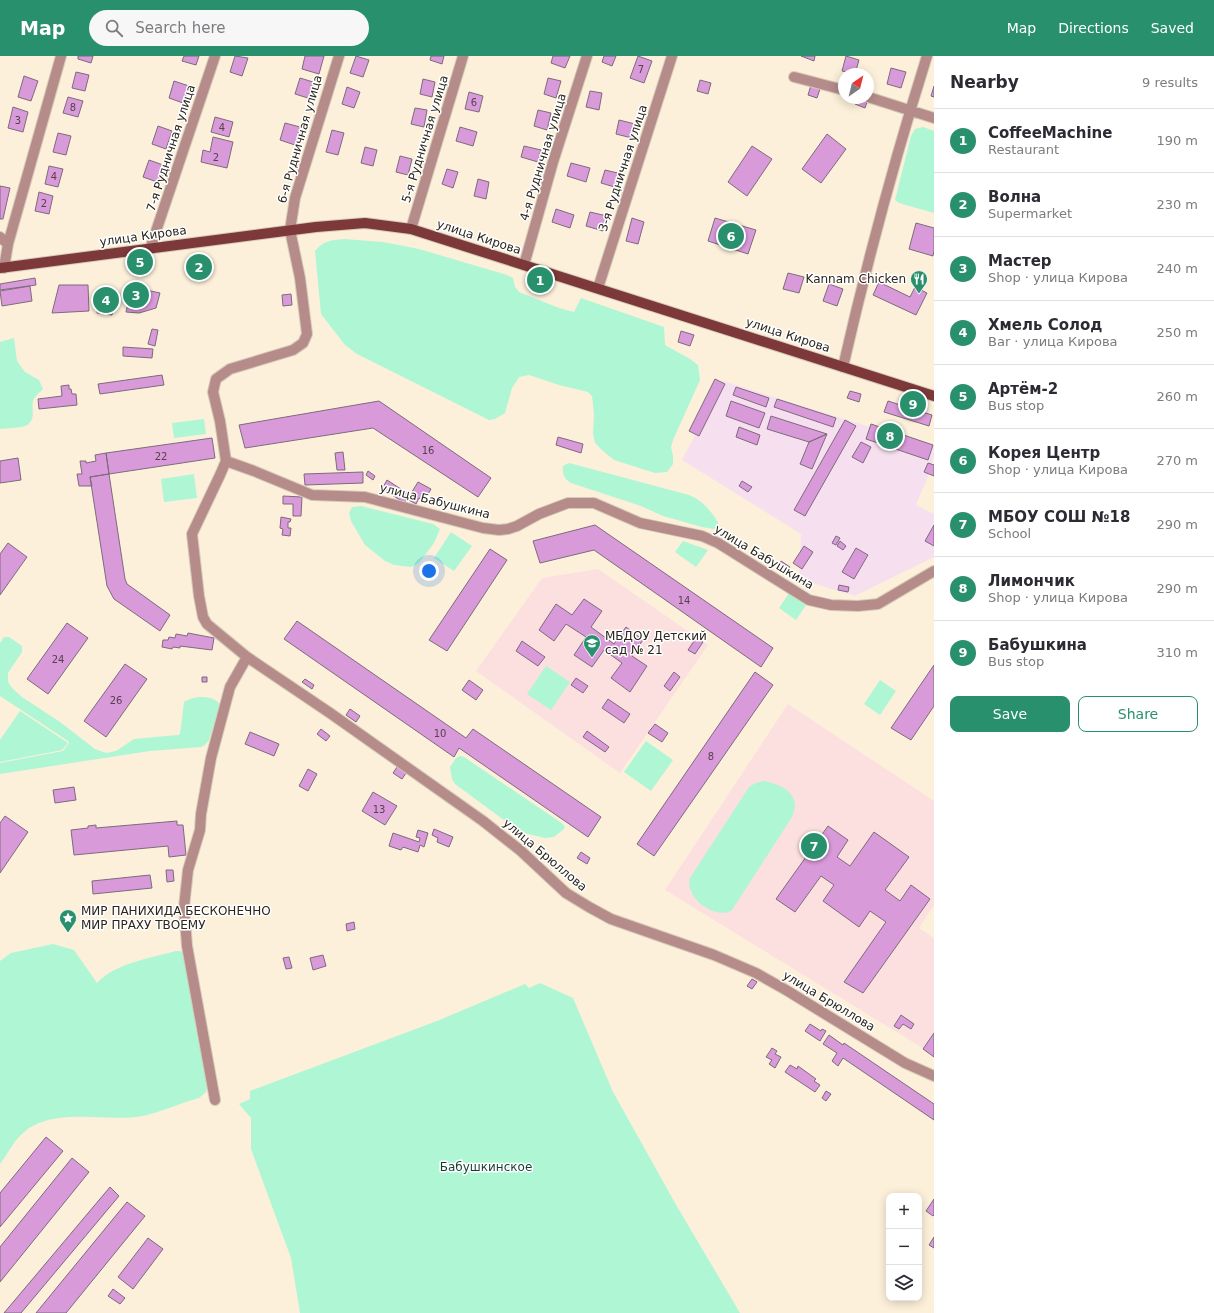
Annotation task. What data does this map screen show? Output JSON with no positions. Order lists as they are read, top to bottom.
{
  "streets": {
    "main road": ["улица Кирова"],
    "street": [
      "6-я Рудничная улица",
      "5-я Рудничная улица",
      "7-я Рудничная улица",
      "4-я Рудничная улица",
      "3-я Рудничная улица",
      "улица Бабушкина",
      "улица Брюллова"
    ]
  },
  "crossings": [
    ["6-я Рудничная улица", "улица Кирова"],
    ["5-я Рудничная улица", "улица Кирова"],
    ["7-я Рудничная улица", "улица Кирова"],
    ["4-я Рудничная улица", "улица Кирова"],
    ["3-я Рудничная улица", "улица Кирова"]
  ],
  "parks": ["Бабушкинское"],
  "places": {
    "restaurant": ["Kannam Chicken"],
    "school or university": ["МБДОУ Детский сад № 21"],
    "place": ["МИР ПАНИХИДА БЕСКОНЕЧНО МИР ПРАХУ ТВОЕМУ"]
  },
  "house_numbers": [
    "7",
    "6",
    "8",
    "3",
    "4",
    "2",
    "4",
    "2",
    "16",
    "22",
    "14",
    "24",
    "26",
    "10",
    "8",
    "13"
  ],
  "north": "top right",
  "page": {
    "header": "Map",
    "search": "Search here",
    "nav": ["Map", "Directions", "Saved"],
    "heading": ["Nearby", "9 results"],
    "list": [
      {
        "mark": "1",
        "name": "CoffeeMachine",
        "note": "Restaurant",
        "value": "190 m"
      },
      {
        "mark": "2",
        "name": "Волна",
        "note": "Supermarket",
        "value": "230 m"
      },
      {
        "mark": "3",
        "name": "Мастер",
        "note": "Shop · улица Кирова",
        "value": "240 m"
      },
      {
        "mark": "4",
        "name": "Хмель Солод",
        "note": "Bar · улица Кирова",
        "value": "250 m"
      },
      {
        "mark": "5",
        "name": "Артём-2",
        "note": "Bus stop",
        "value": "260 m"
      },
      {
        "mark": "6",
        "name": "Корея Центр",
        "note": "Shop · улица Кирова",
        "value": "270 m"
      },
      {
        "mark": "7",
        "name": "МБОУ СОШ №18",
        "note": "School",
        "value": "290 m"
      },
      {
        "mark": "8",
        "name": "Лимончик",
        "note": "Shop · улица Кирова",
        "value": "290 m"
      },
      {
        "mark": "9",
        "name": "Бабушкина",
        "note": "Bus stop",
        "value": "310 m"
      }
    ],
    "pins": [
      "6",
      "5",
      "2",
      "1",
      "3",
      "4",
      "9",
      "8",
      "7"
    ],
    "buttons": ["Save", "Share"],
    "map_buttons": ["+", "−"]
  }
}
